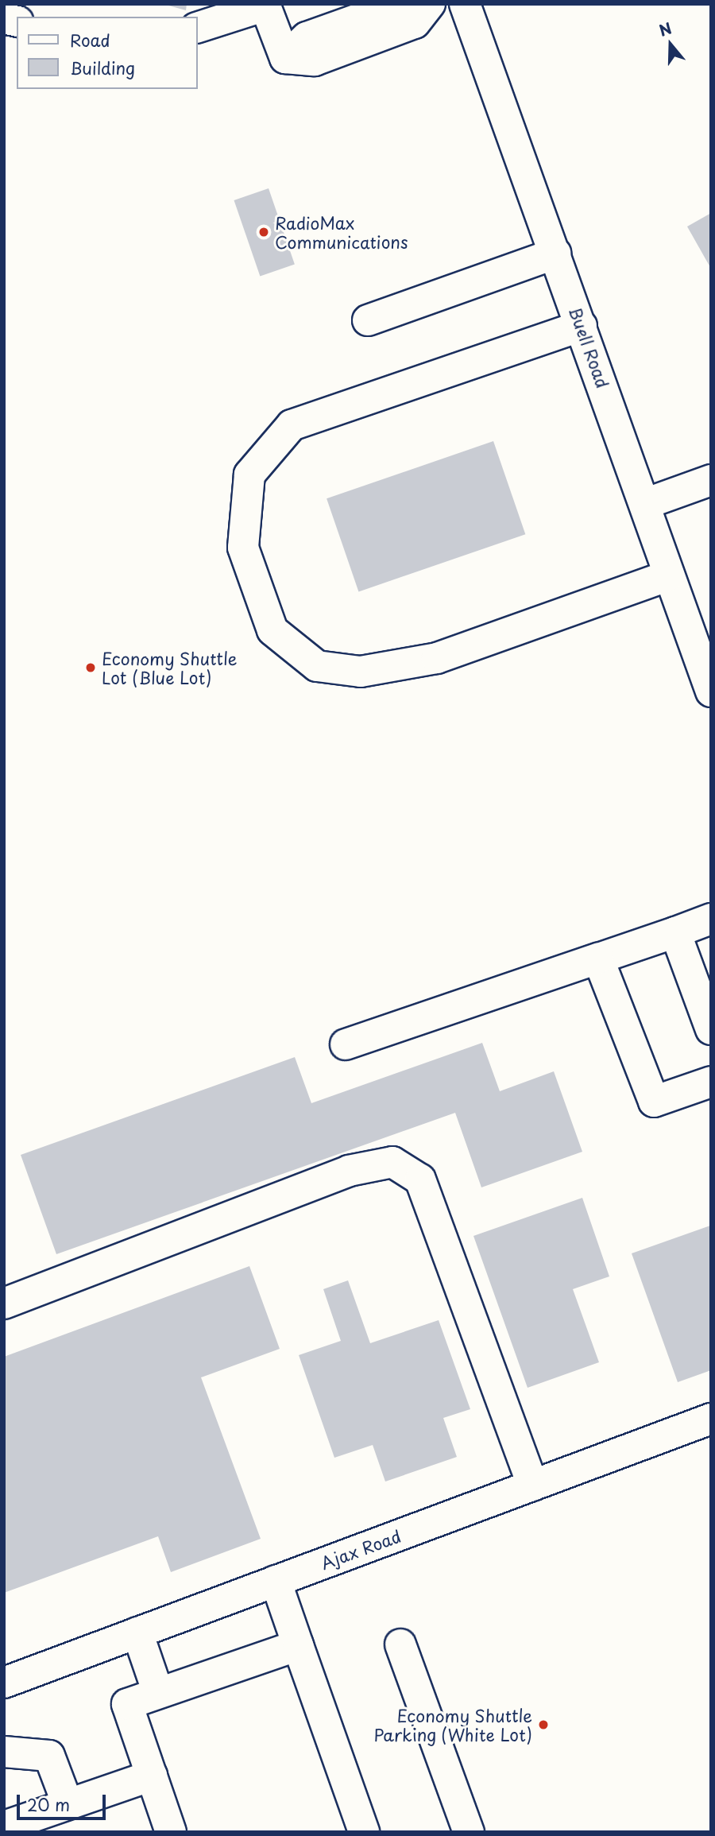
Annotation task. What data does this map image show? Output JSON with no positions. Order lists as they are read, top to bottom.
{
  "streets": {
    "street": ["Buell Road", "Ajax Road"]
  },
  "places": ["RadioMax Communications", "Economy Shuttle Lot (Blue Lot)", "Economy Shuttle Parking (White Lot)"],
  "legend": ["Road", "Building"],
  "scale_bar": "20 m",
  "north": "top"
}
